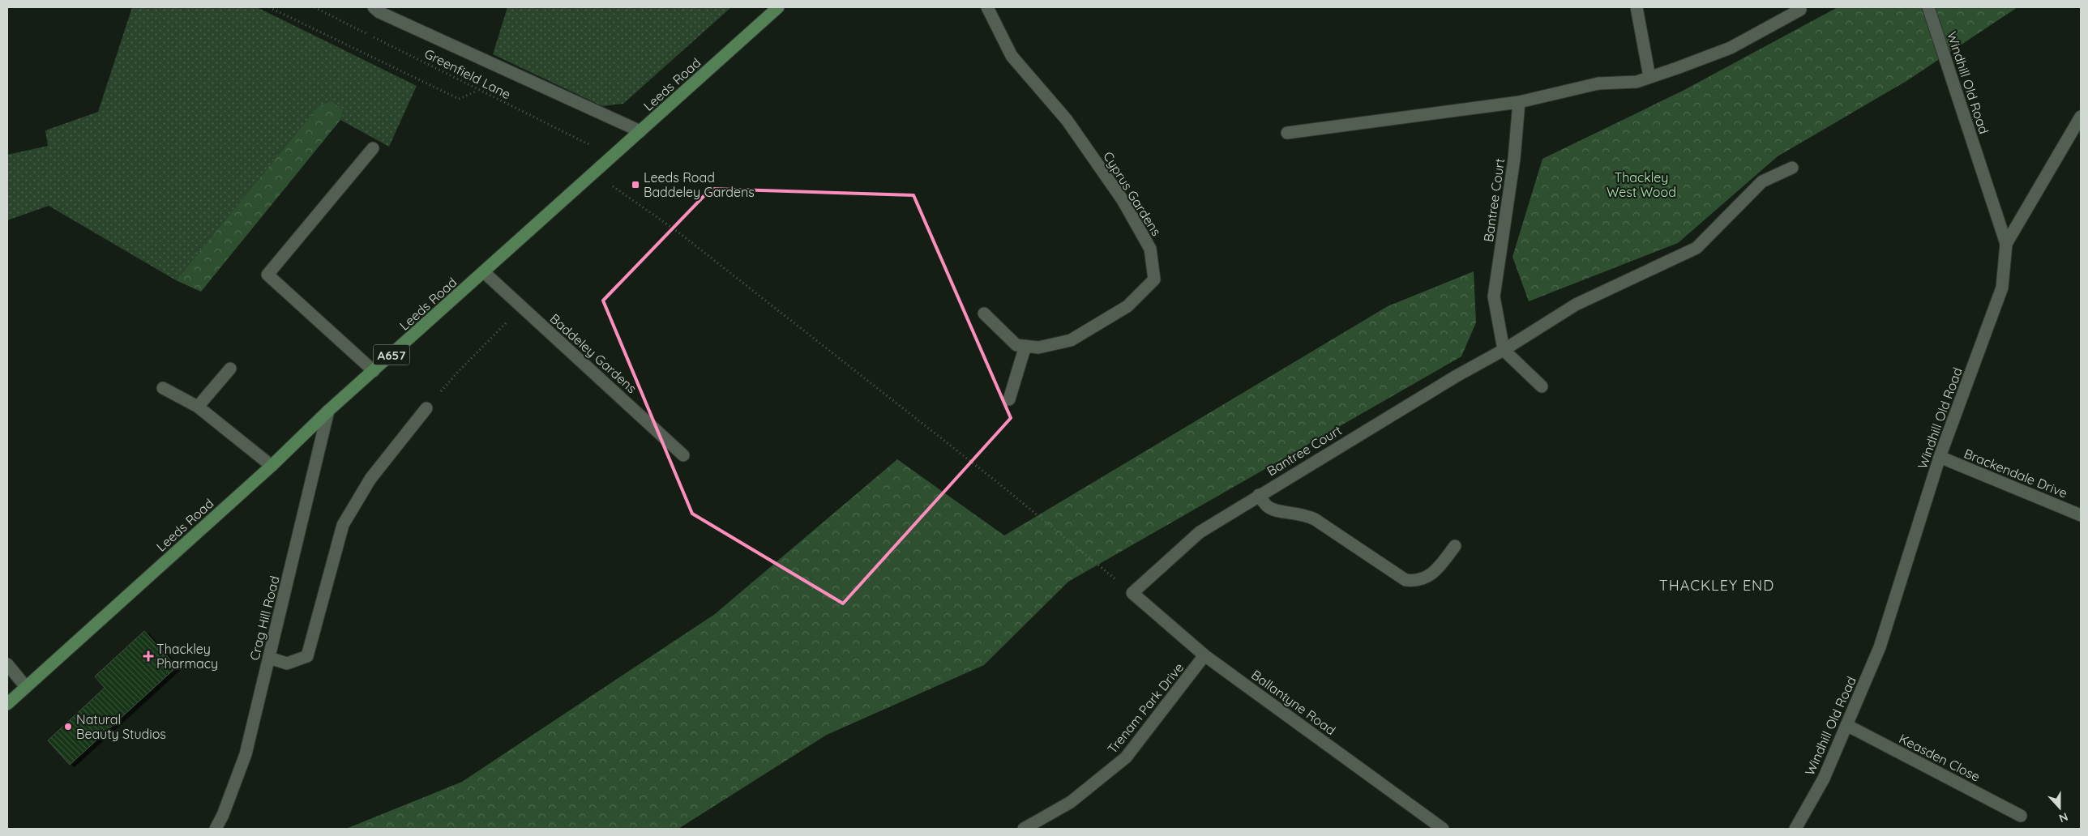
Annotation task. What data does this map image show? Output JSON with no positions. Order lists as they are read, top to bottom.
{
  "streets": {
    "main road": ["Leeds Road", "A657"],
    "street": [
      "Windhill Old Road",
      "Cyprus Gardens",
      "Bantree Court",
      "Baddeley Gardens",
      "Brackendale Drive",
      "Crag Hill Road",
      "Ballantyne Road",
      "Trenam Park Drive",
      "Keasden Close"
    ],
    "path": ["Greenfield Lane"]
  },
  "crossings": [
    ["Greenfield Lane", "Leeds Road"],
    ["Windhill Old Road", "Brackendale Drive"],
    ["Windhill Old Road", "Keasden Close"],
    ["Leeds Road", "Baddeley Gardens"],
    ["Leeds Road", "Crag Hill Road"],
    ["Bantree Court", "Ballantyne Road"],
    ["Ballantyne Road", "Trenam Park Drive"]
  ],
  "districts": ["THACKLEY END"],
  "parks": ["Thackley West Wood"],
  "places": {
    "transit": ["Leeds Road Baddeley Gardens"],
    "health": ["Thackley Pharmacy"],
    "other": ["Natural Beauty Studios"]
  },
  "north": "bottom"
}
